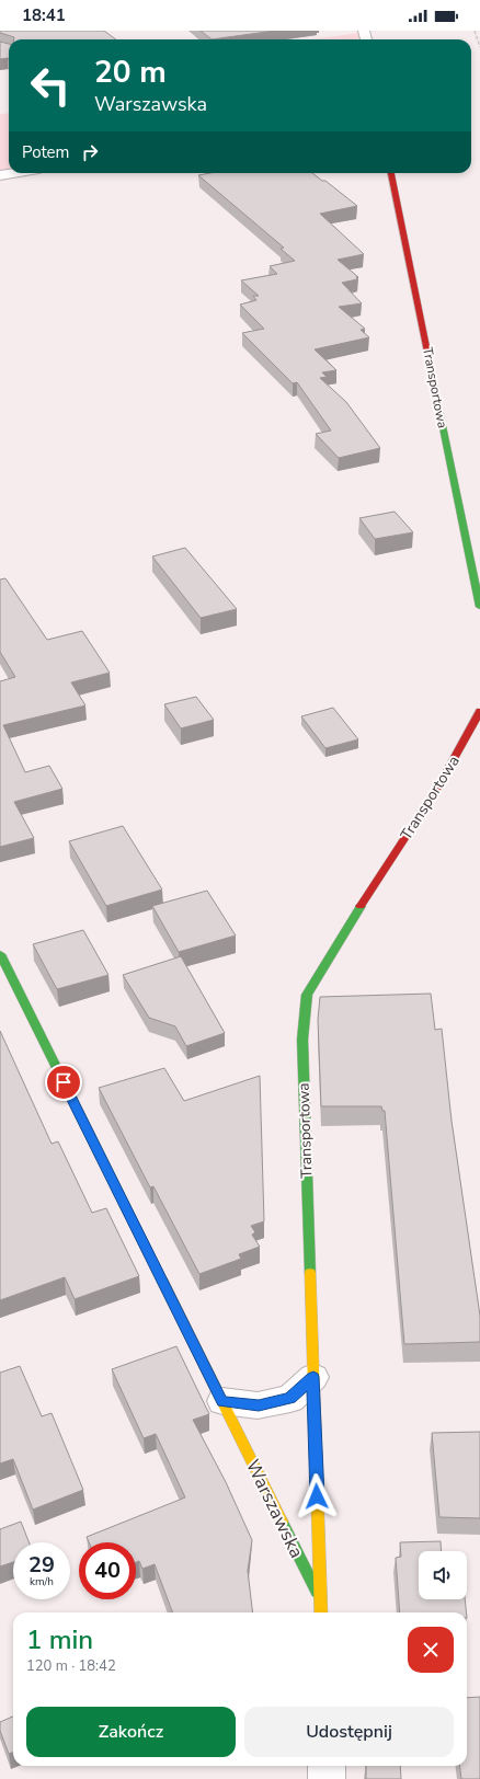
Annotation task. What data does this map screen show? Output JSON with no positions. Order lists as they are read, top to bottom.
{
  "streets": {
    "street": ["Transportowa", "Warszawska"]
  },
  "crossings": [
    ["Transportowa", "Warszawska"]
  ],
  "page": {
    "status": "18:41",
    "turn": ["20 m", "Warszawska"],
    "then": "Potem",
    "speed": "29 km/h",
    "limit": "40",
    "heading": ["1 min", "120 m · 18:42"],
    "buttons": ["Zakończ", "Udostępnij"]
  }
}
